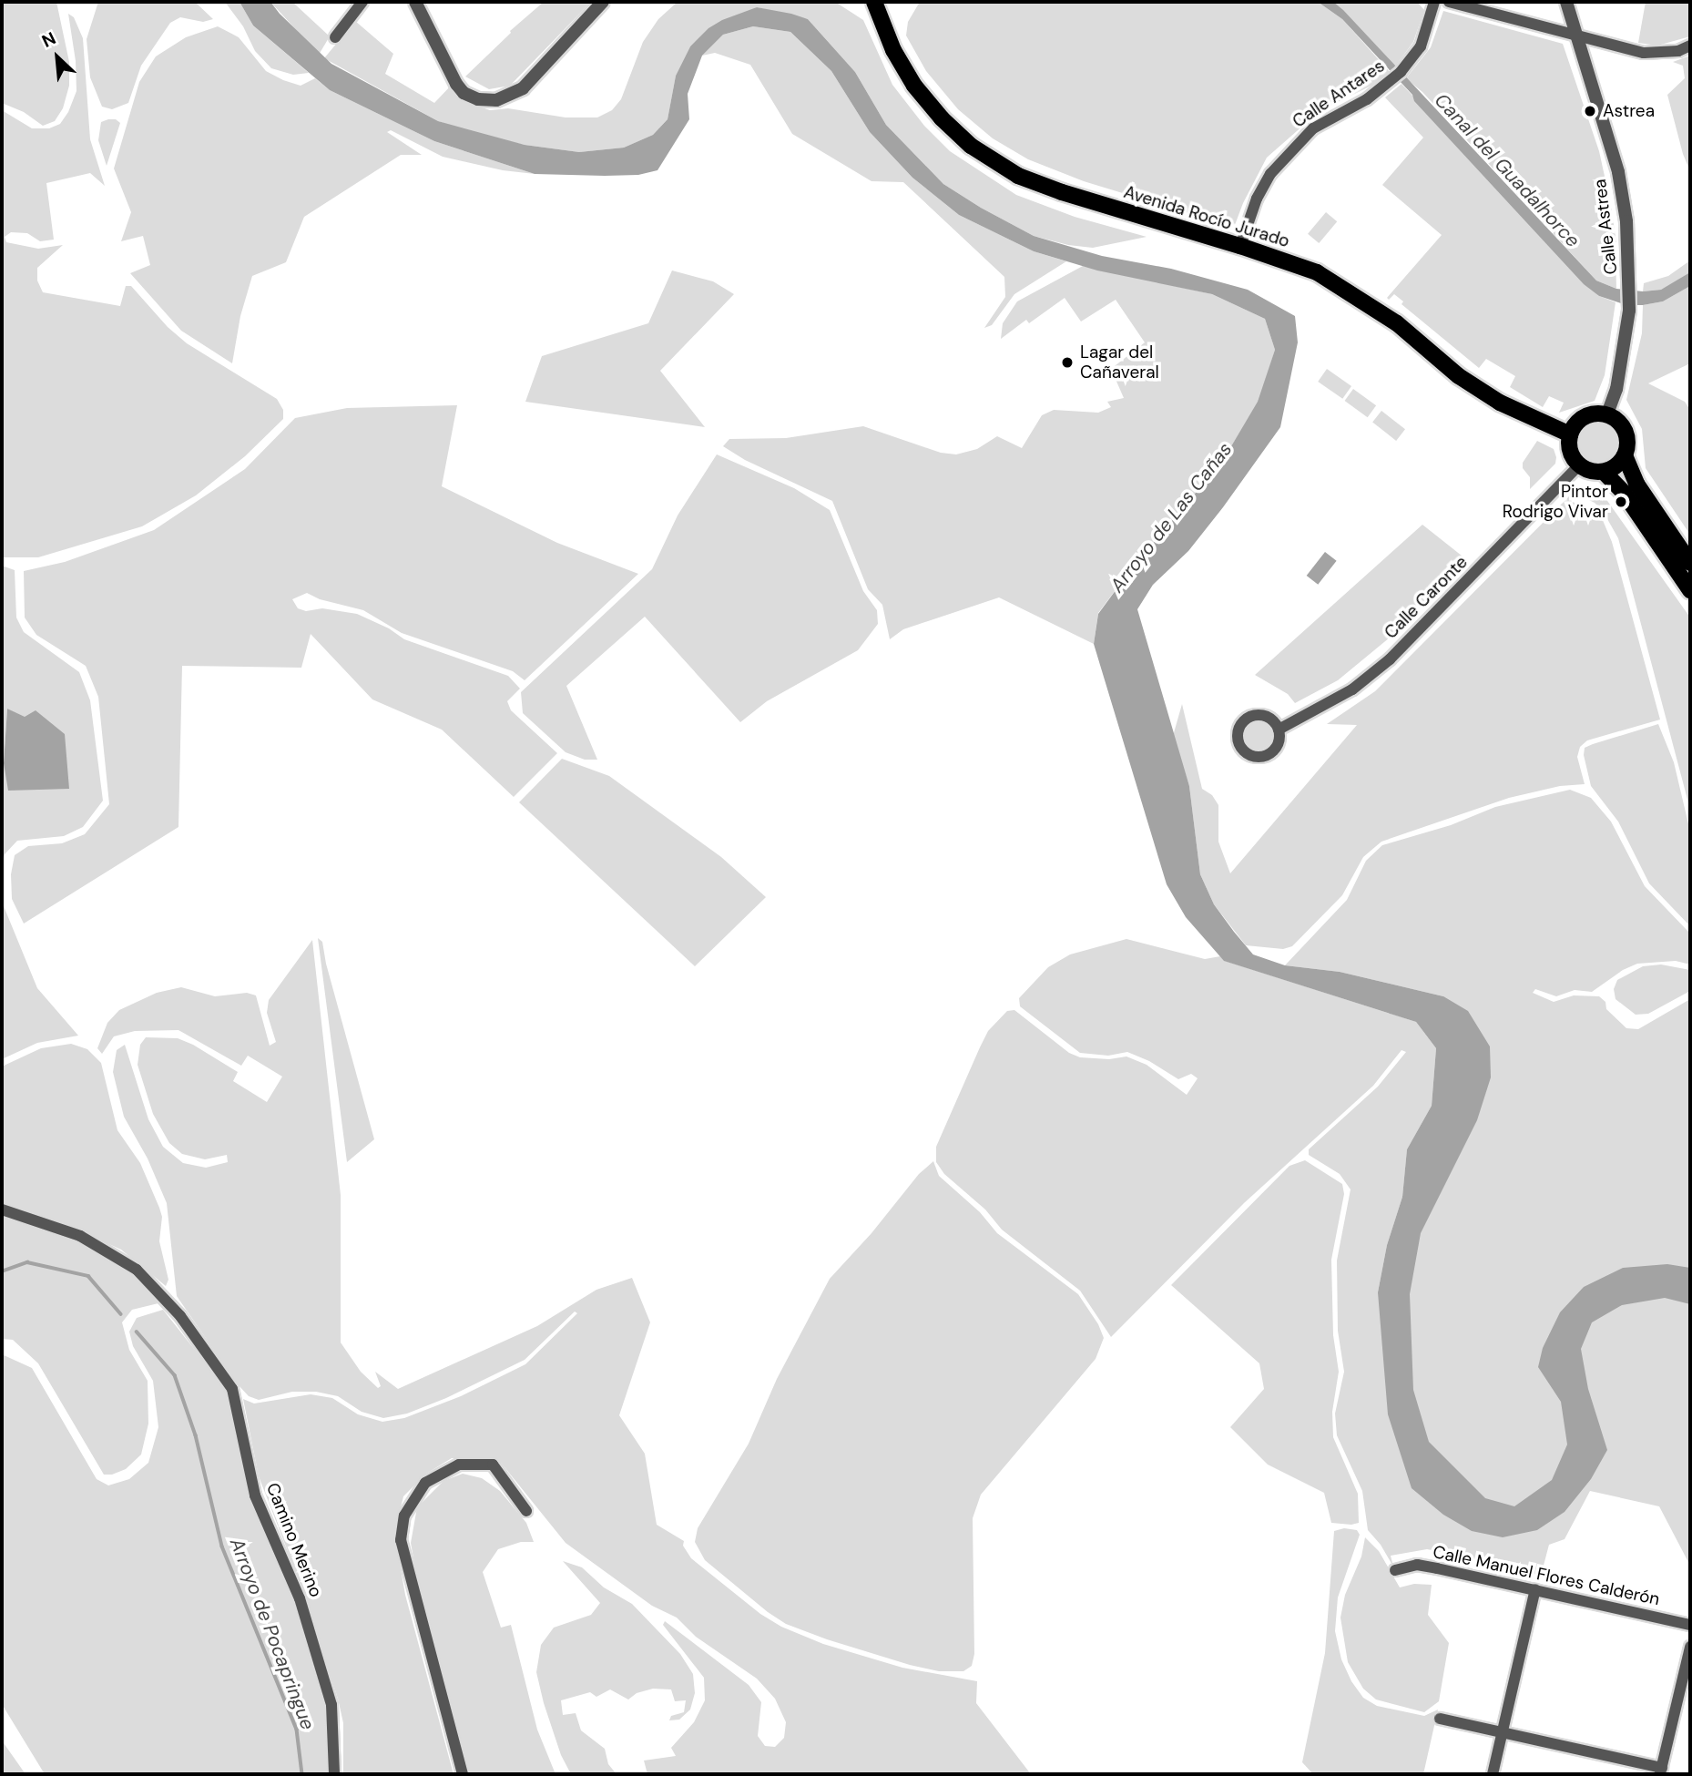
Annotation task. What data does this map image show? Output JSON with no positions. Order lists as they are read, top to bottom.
{
  "streets": {
    "main road": ["Avenida Rocío Jurado"],
    "street": [
      "Calle Antares",
      "Calle Astrea",
      "Calle Caronte",
      "Camino Merino",
      "Calle Manuel Flores Calderón"
    ]
  },
  "crossings": [
    ["Calle Antares", "Avenida Rocío Jurado"],
    ["Avenida Rocío Jurado", "Calle Astrea"],
    ["Avenida Rocío Jurado", "Calle Caronte"],
    ["Calle Astrea", "Calle Caronte"]
  ],
  "water": ["Canal del Guadalhorce", "Arroyo de Las Cañas", "Arroyo de Pocapringue"],
  "places": ["Astrea", "Lagar del Cañaveral", "Pintor Rodrigo Vivar"],
  "north": "top left"
}
